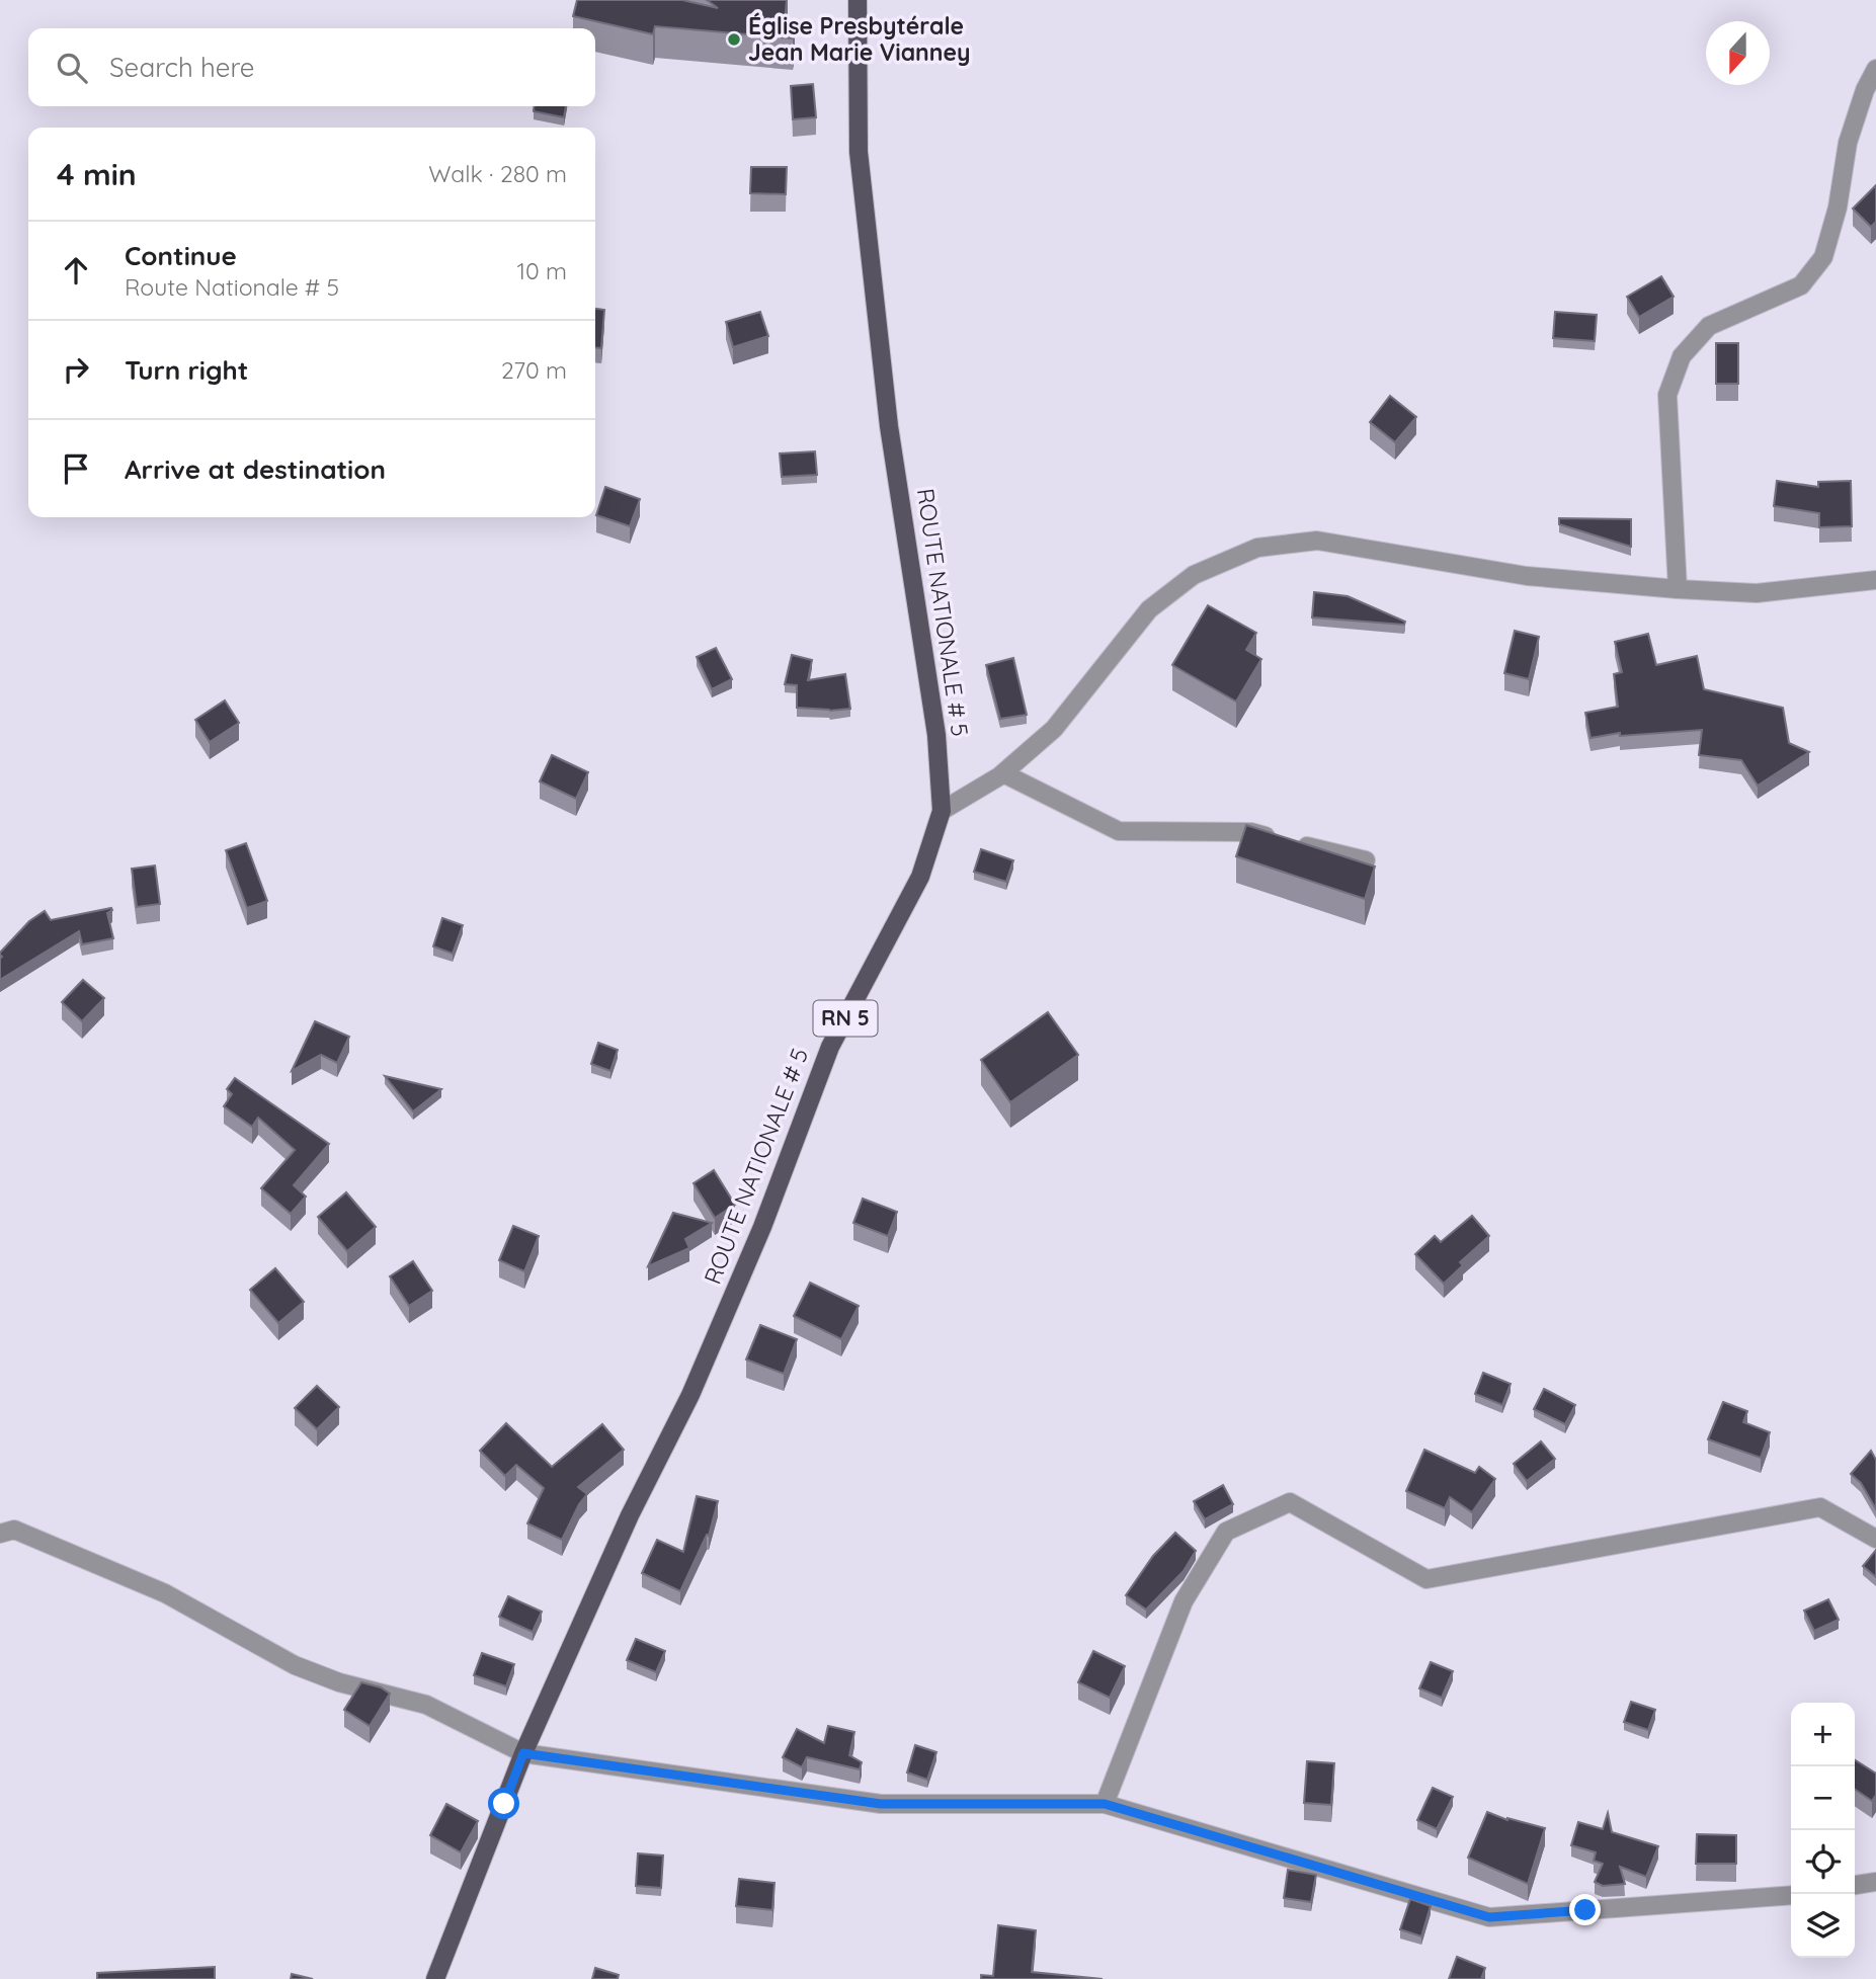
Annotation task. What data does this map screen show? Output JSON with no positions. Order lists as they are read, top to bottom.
{
  "streets": {
    "main road": ["ROUTE NATIONALE # 5", "RN 5"]
  },
  "places": ["Église Presbytérale Jean Marie Vianney"],
  "north": "bottom",
  "page": {
    "search": "Search here",
    "heading": ["4 min", "Walk · 280 m"],
    "list": [
      ["Continue", "Route Nationale # 5", "10 m"],
      ["Turn right", "270 m"],
      "Arrive at destination"
    ],
    "map_buttons": ["+", "−"]
  }
}
